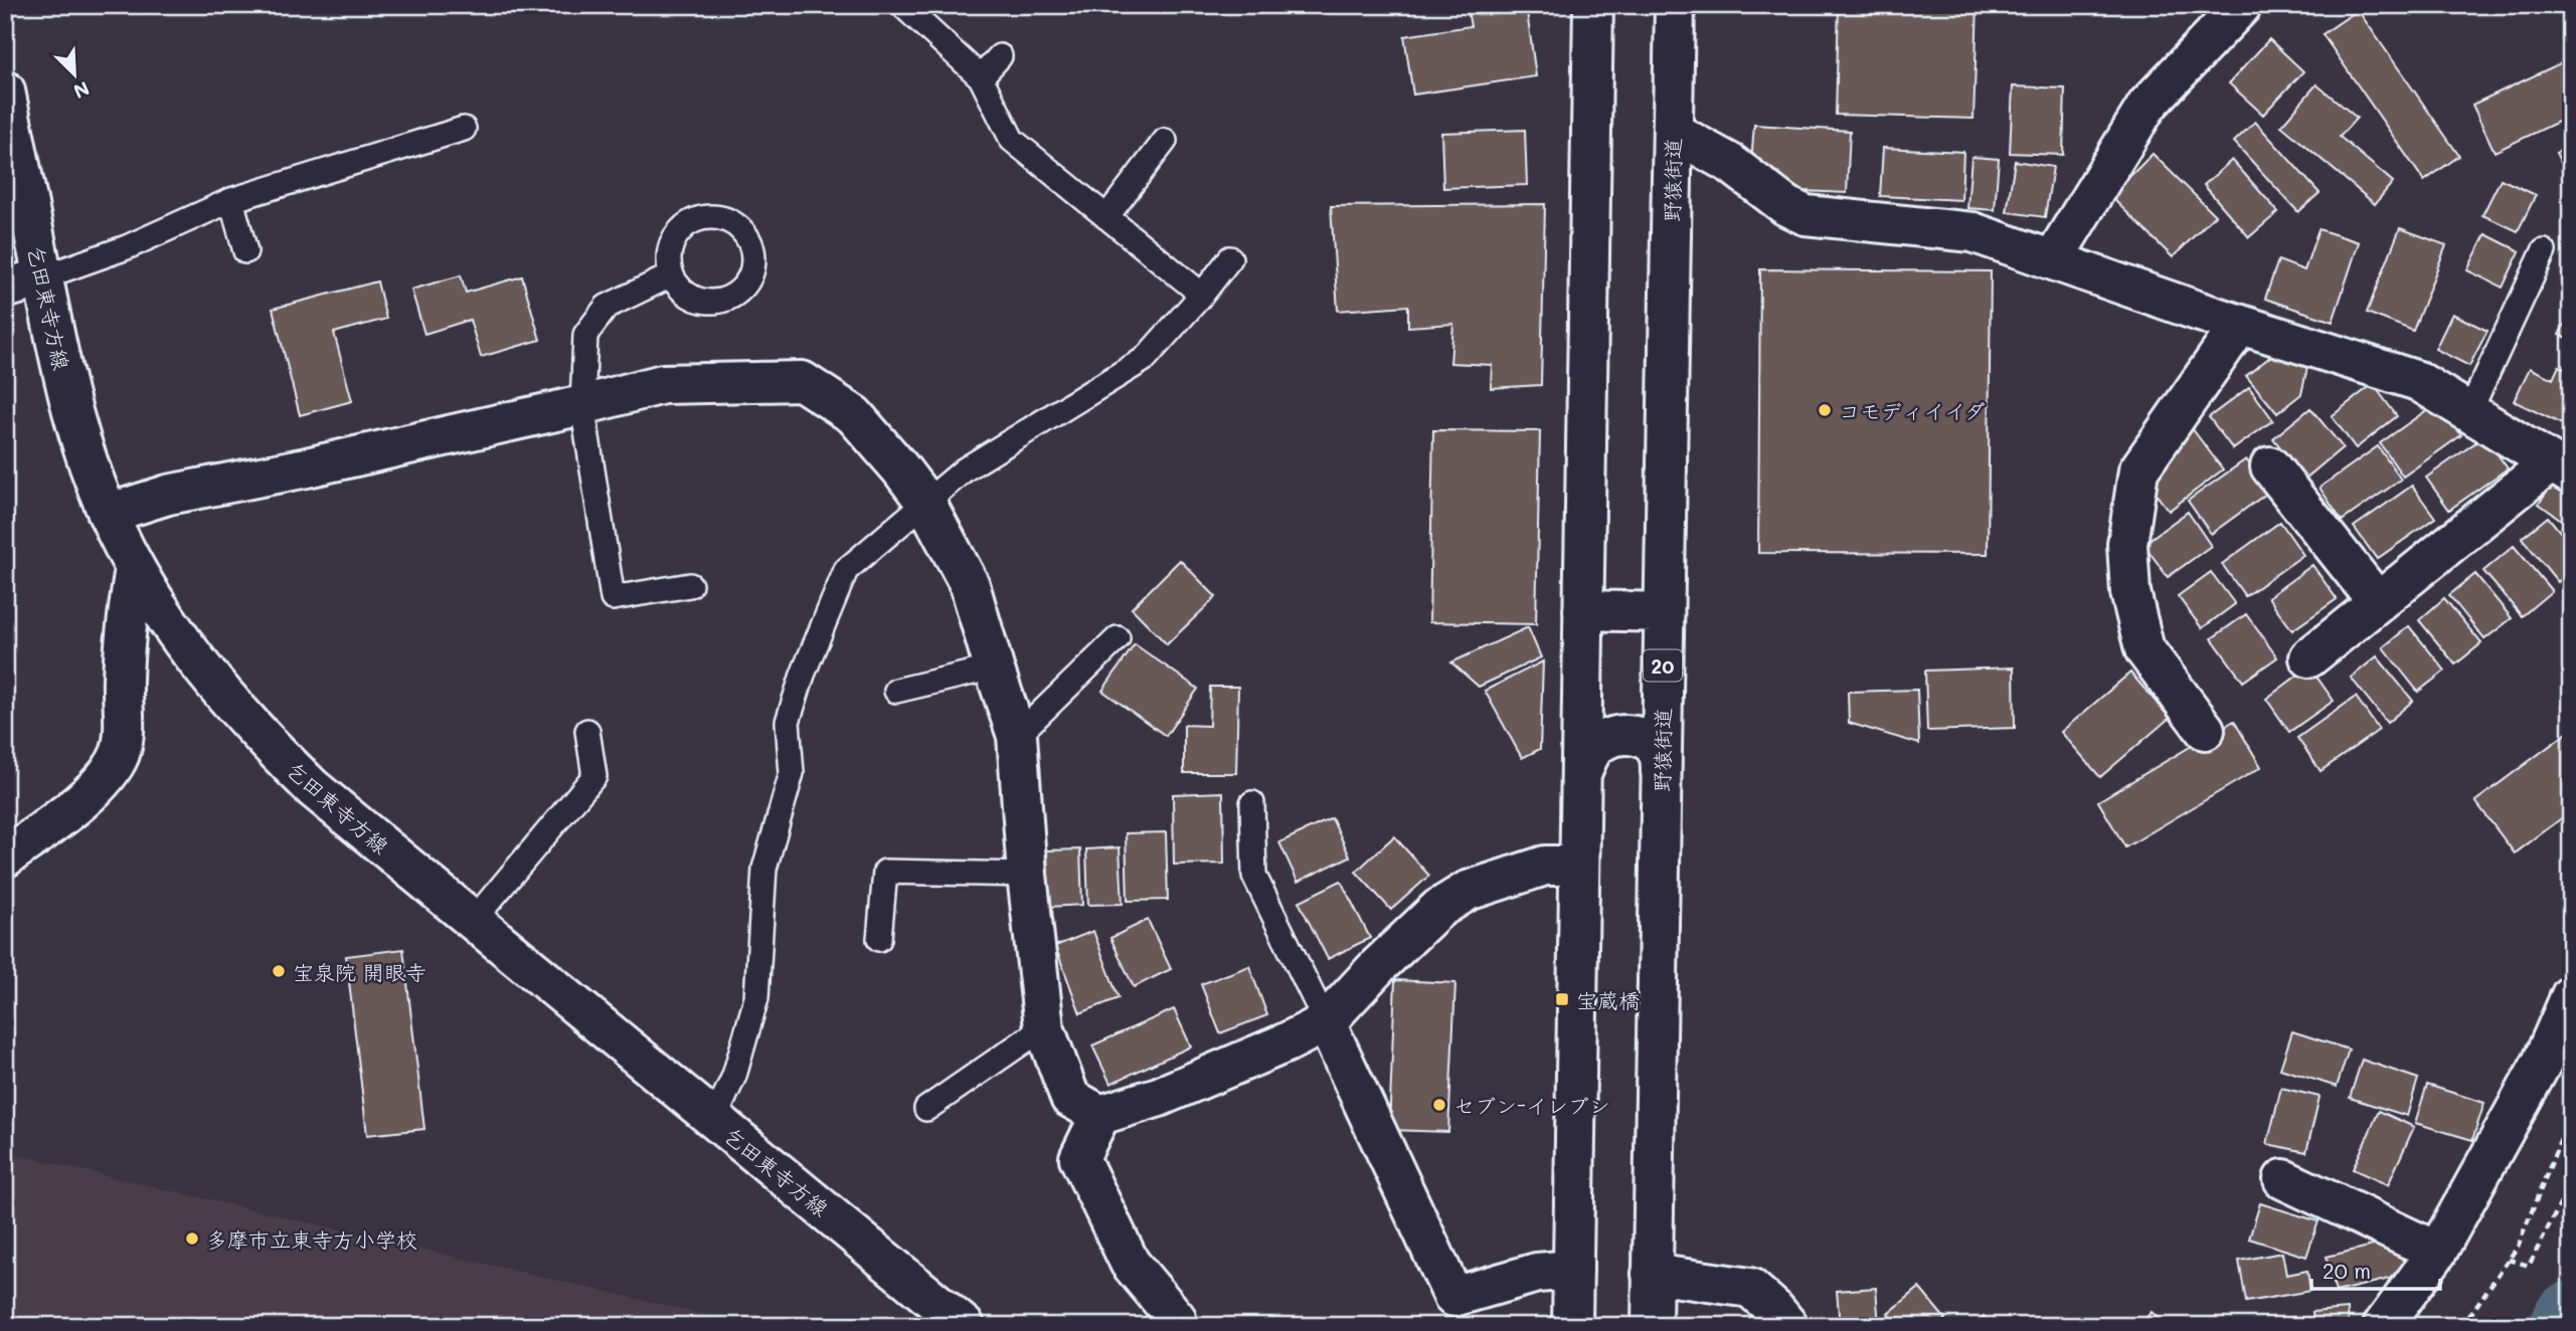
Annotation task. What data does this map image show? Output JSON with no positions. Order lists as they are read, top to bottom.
{
  "streets": {
    "street": ["野猿街道", "乞田東寺方線", "20"]
  },
  "places": {
    "other": [
      "コモディイイダ",
      "宝泉院 開眼寺",
      "セブン-イレブン",
      "多摩市立東寺方小学校"
    ],
    "transit": ["宝蔵橋"]
  },
  "scale_bar": "20 m",
  "north": "bottom right"
}
